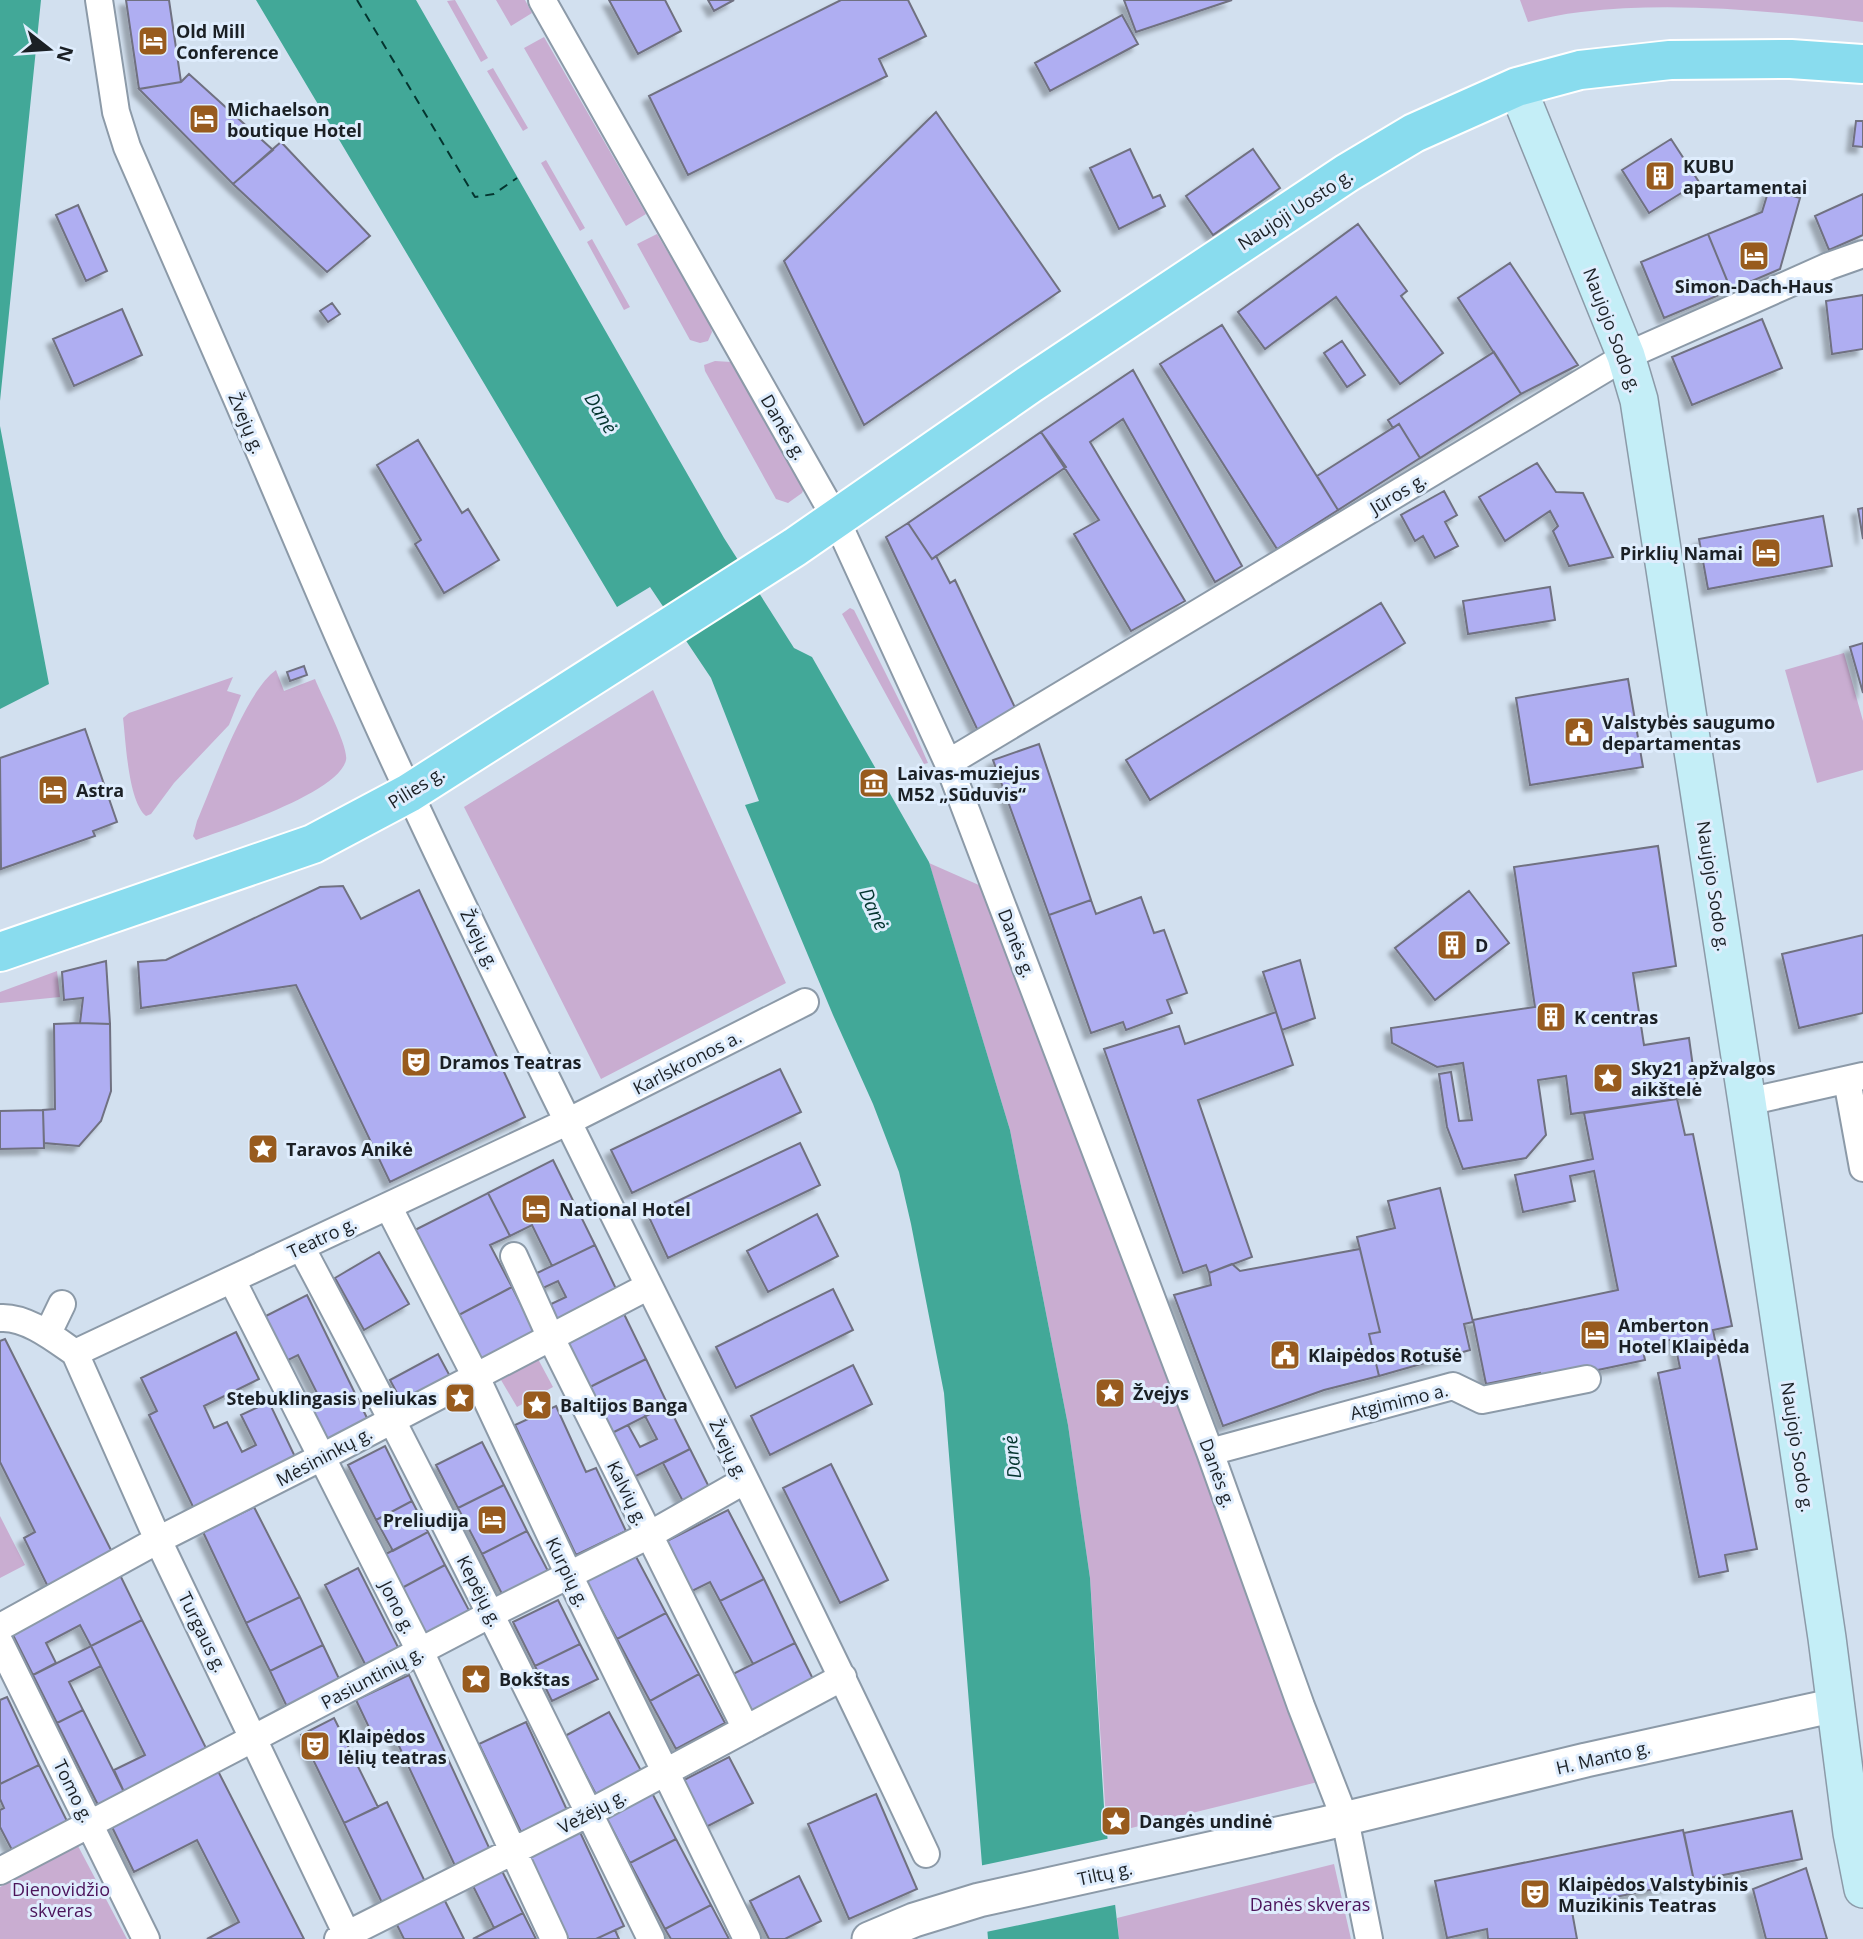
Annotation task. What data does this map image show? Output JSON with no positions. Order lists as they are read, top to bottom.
{
  "streets": {
    "main road": ["Naujoji Uosto g.", "Naujojo Sodo g.", "Pilies g."],
    "street": [
      "Žvejų g.",
      "Danės g.",
      "Jūros g.",
      "Karlskronos a.",
      "Teatro g.",
      "Atgimimo a.",
      "Mėsininkų g.",
      "Kalvių g.",
      "Kurpių g.",
      "Kepėjų g.",
      "Jono g.",
      "Turgaus g.",
      "Pasiuntinių g.",
      "H. Manto g.",
      "Tomo g.",
      "Vežėjų g.",
      "Tiltų g."
    ]
  },
  "crossings": [
    ["Naujoji Uosto g.", "Naujojo Sodo g."],
    ["Naujoji Uosto g.", "Danės g."],
    ["Naujoji Uosto g.", "Pilies g."],
    ["Naujojo Sodo g.", "Jūros g."],
    ["Naujojo Sodo g.", "H. Manto g."],
    ["Žvejų g.", "Pilies g."],
    ["Žvejų g.", "Karlskronos a."],
    ["Žvejų g.", "Teatro g."],
    ["Žvejų g.", "Mėsininkų g."],
    ["Žvejų g.", "Pasiuntinių g."],
    ["Žvejų g.", "Vežėjų g."],
    ["Danės g.", "Jūros g."],
    ["Danės g.", "Atgimimo a."],
    ["Danės g.", "H. Manto g."],
    ["Danės g.", "Tiltų g."],
    ["Karlskronos a.", "Teatro g."],
    ["Teatro g.", "Kurpių g."],
    ["Teatro g.", "Kepėjų g."],
    ["Teatro g.", "Jono g."],
    ["Teatro g.", "Turgaus g."],
    ["Mėsininkų g.", "Kalvių g."],
    ["Mėsininkų g.", "Kurpių g."],
    ["Mėsininkų g.", "Kepėjų g."],
    ["Mėsininkų g.", "Jono g."],
    ["Mėsininkų g.", "Turgaus g."],
    ["Kalvių g.", "Pasiuntinių g."],
    ["Kalvių g.", "Vežėjų g."],
    ["Kurpių g.", "Pasiuntinių g."],
    ["Kurpių g.", "Vežėjų g."],
    ["Kepėjų g.", "Pasiuntinių g."],
    ["Kepėjų g.", "Vežėjų g."],
    ["Jono g.", "Pasiuntinių g."],
    ["Jono g.", "Vežėjų g."],
    ["Turgaus g.", "Pasiuntinių g."],
    ["Turgaus g.", "Vežėjų g."],
    ["Pasiuntinių g.", "Tomo g."],
    ["H. Manto g.", "Tiltų g."]
  ],
  "water": ["Danė"],
  "parks": ["Dienovidžio skveras", "Danės skveras"],
  "places": {
    "hotel": [
      "Old Mill Conference",
      "Michaelson boutique Hotel",
      "Simon-Dach-Haus",
      "Pirklių Namai",
      "Astra",
      "National Hotel",
      "Amberton Hotel Klaipėda",
      "Preliudija"
    ],
    "building": ["KUBU apartamentai", "D", "K centras"],
    "public building": ["Valstybės saugumo departamentas", "Klaipėdos Rotušė"],
    "museum": ["Laivas-muziejus M52 „Sūduvis“"],
    "theatre": ["Dramos Teatras", "Klaipėdos lėlių teatras", "Klaipėdos Valstybinis Muzikinis Teatras"],
    "place": [
      "Sky21 apžvalgos aikštelė",
      "Taravos Anikė",
      "Žvejys",
      "Stebuklingasis peliukas",
      "Baltijos Banga",
      "Bokštas",
      "Dangės undinė"
    ]
  },
  "north": "right"
}
